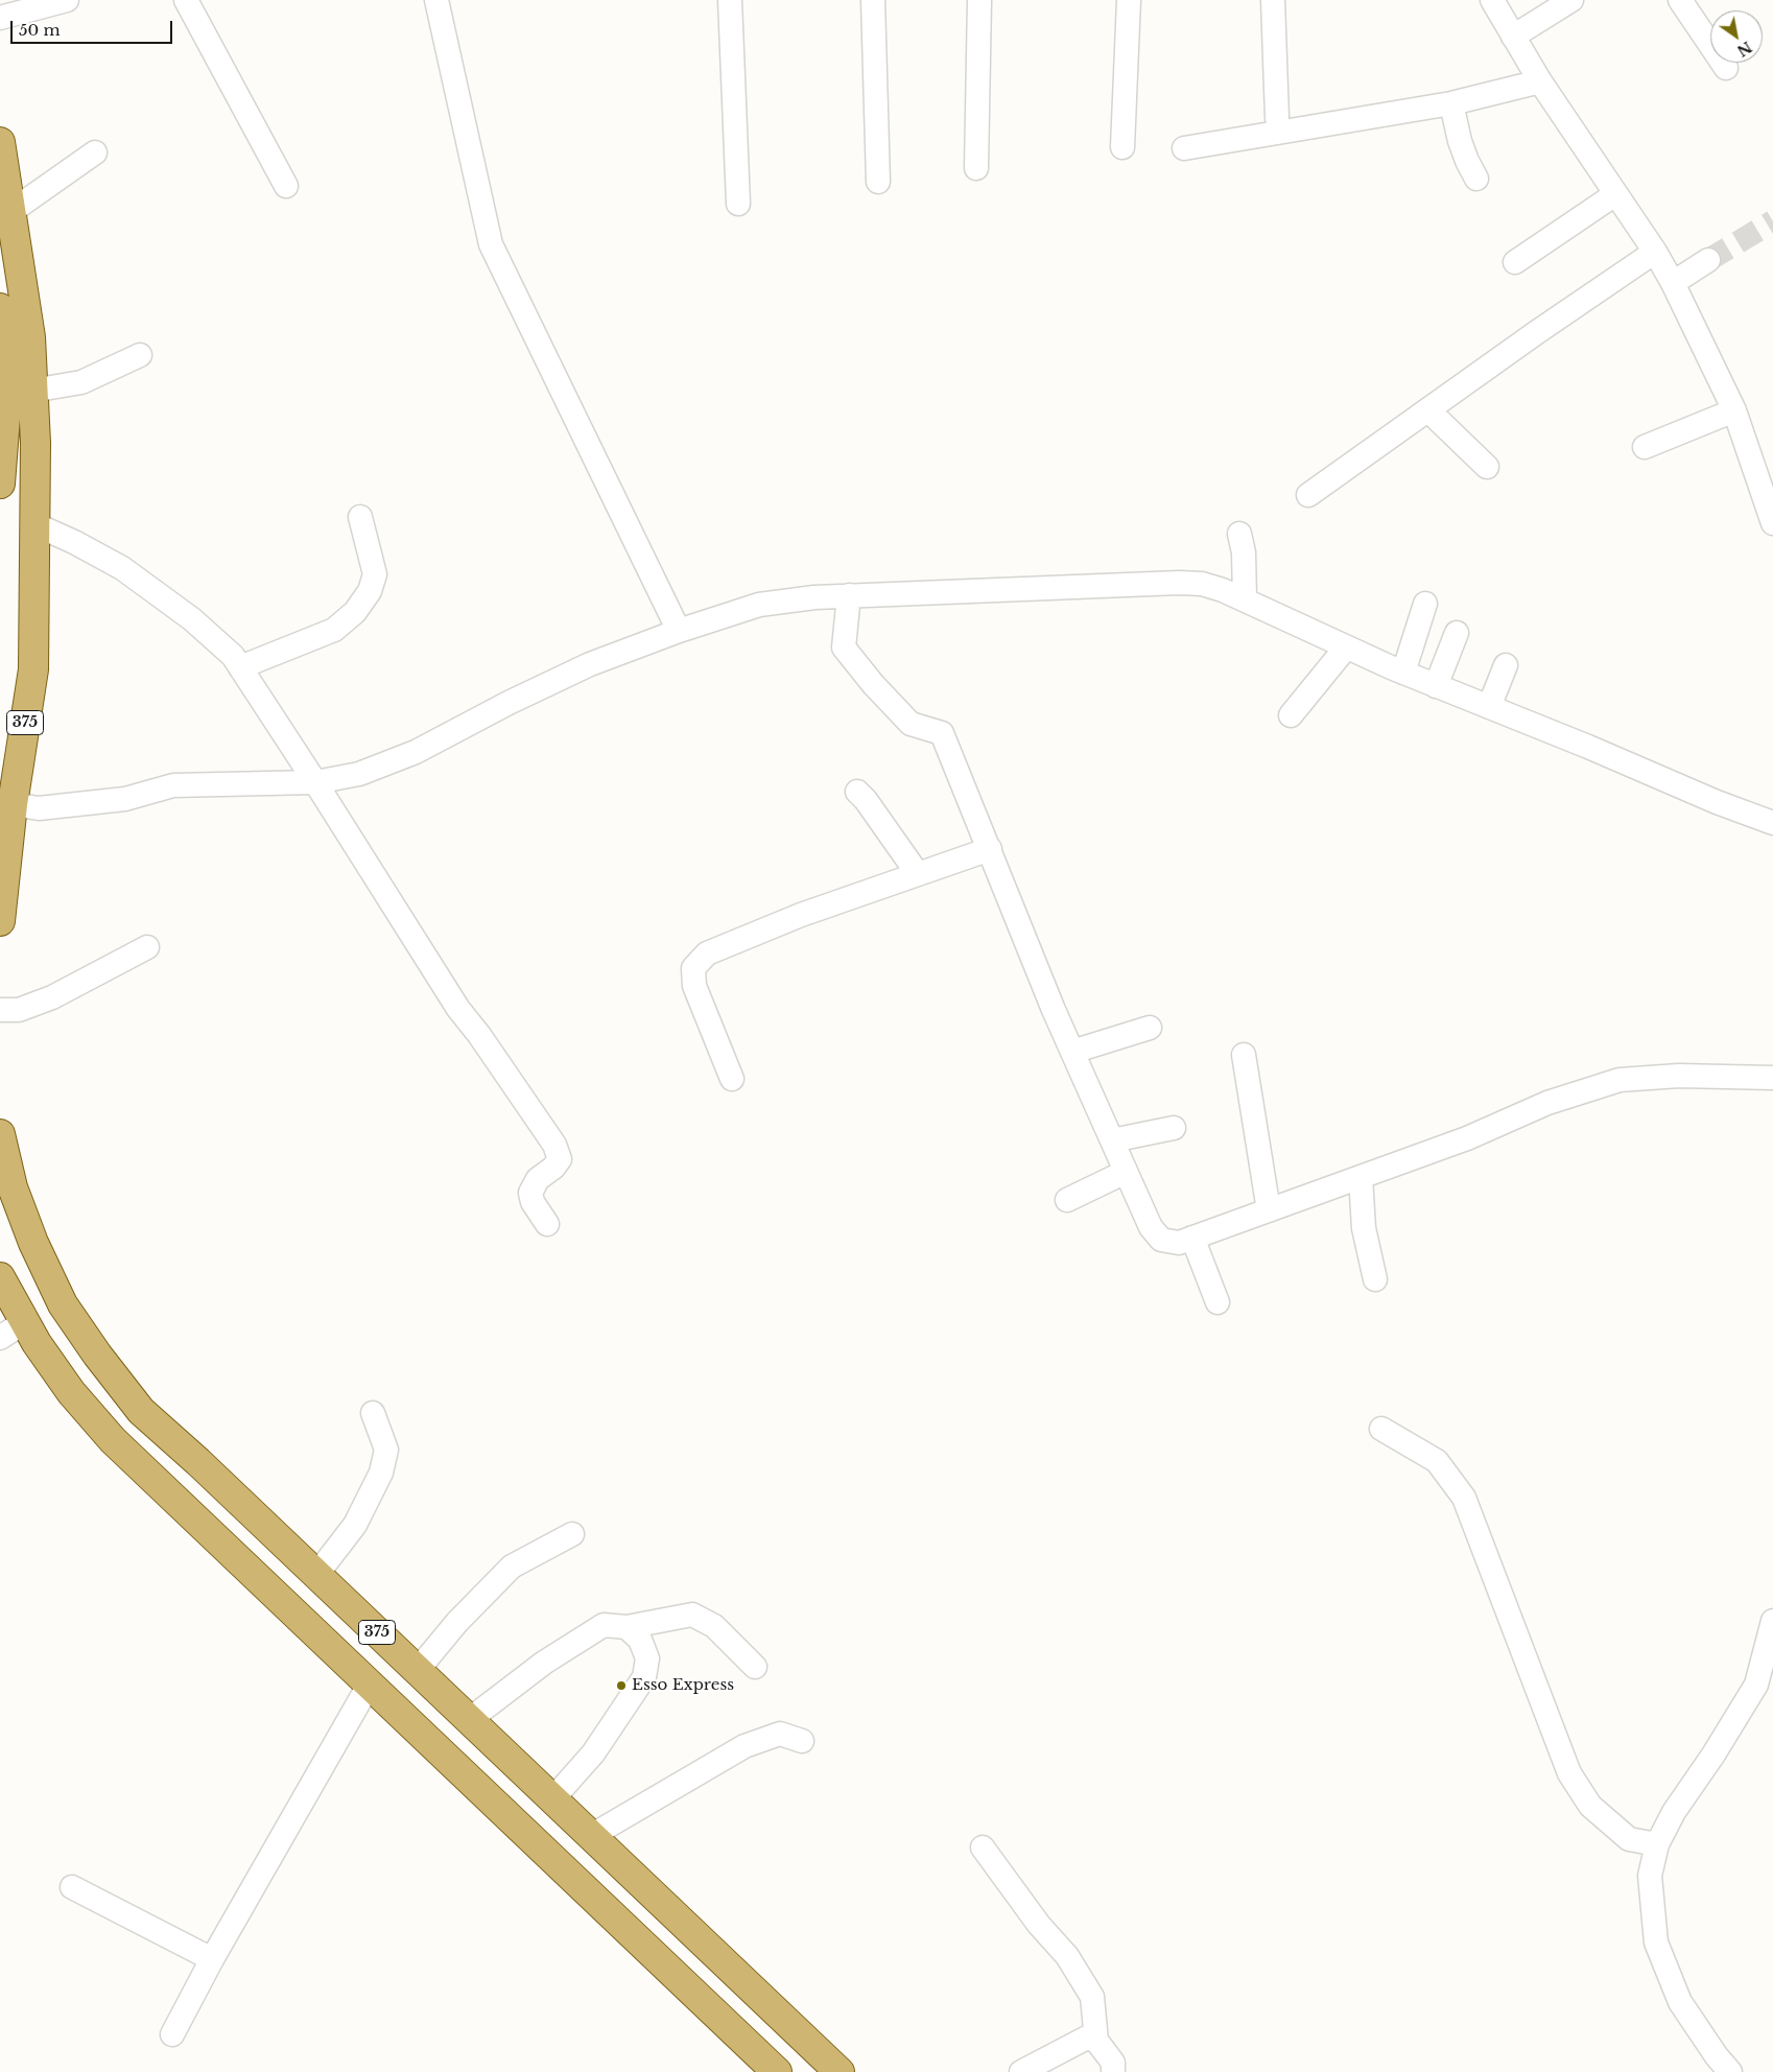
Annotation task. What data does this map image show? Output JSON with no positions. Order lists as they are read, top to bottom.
{
  "streets": {
    "main road": ["375"]
  },
  "places": ["Esso Express"],
  "scale_bar": "50 m",
  "north": "bottom right"
}
